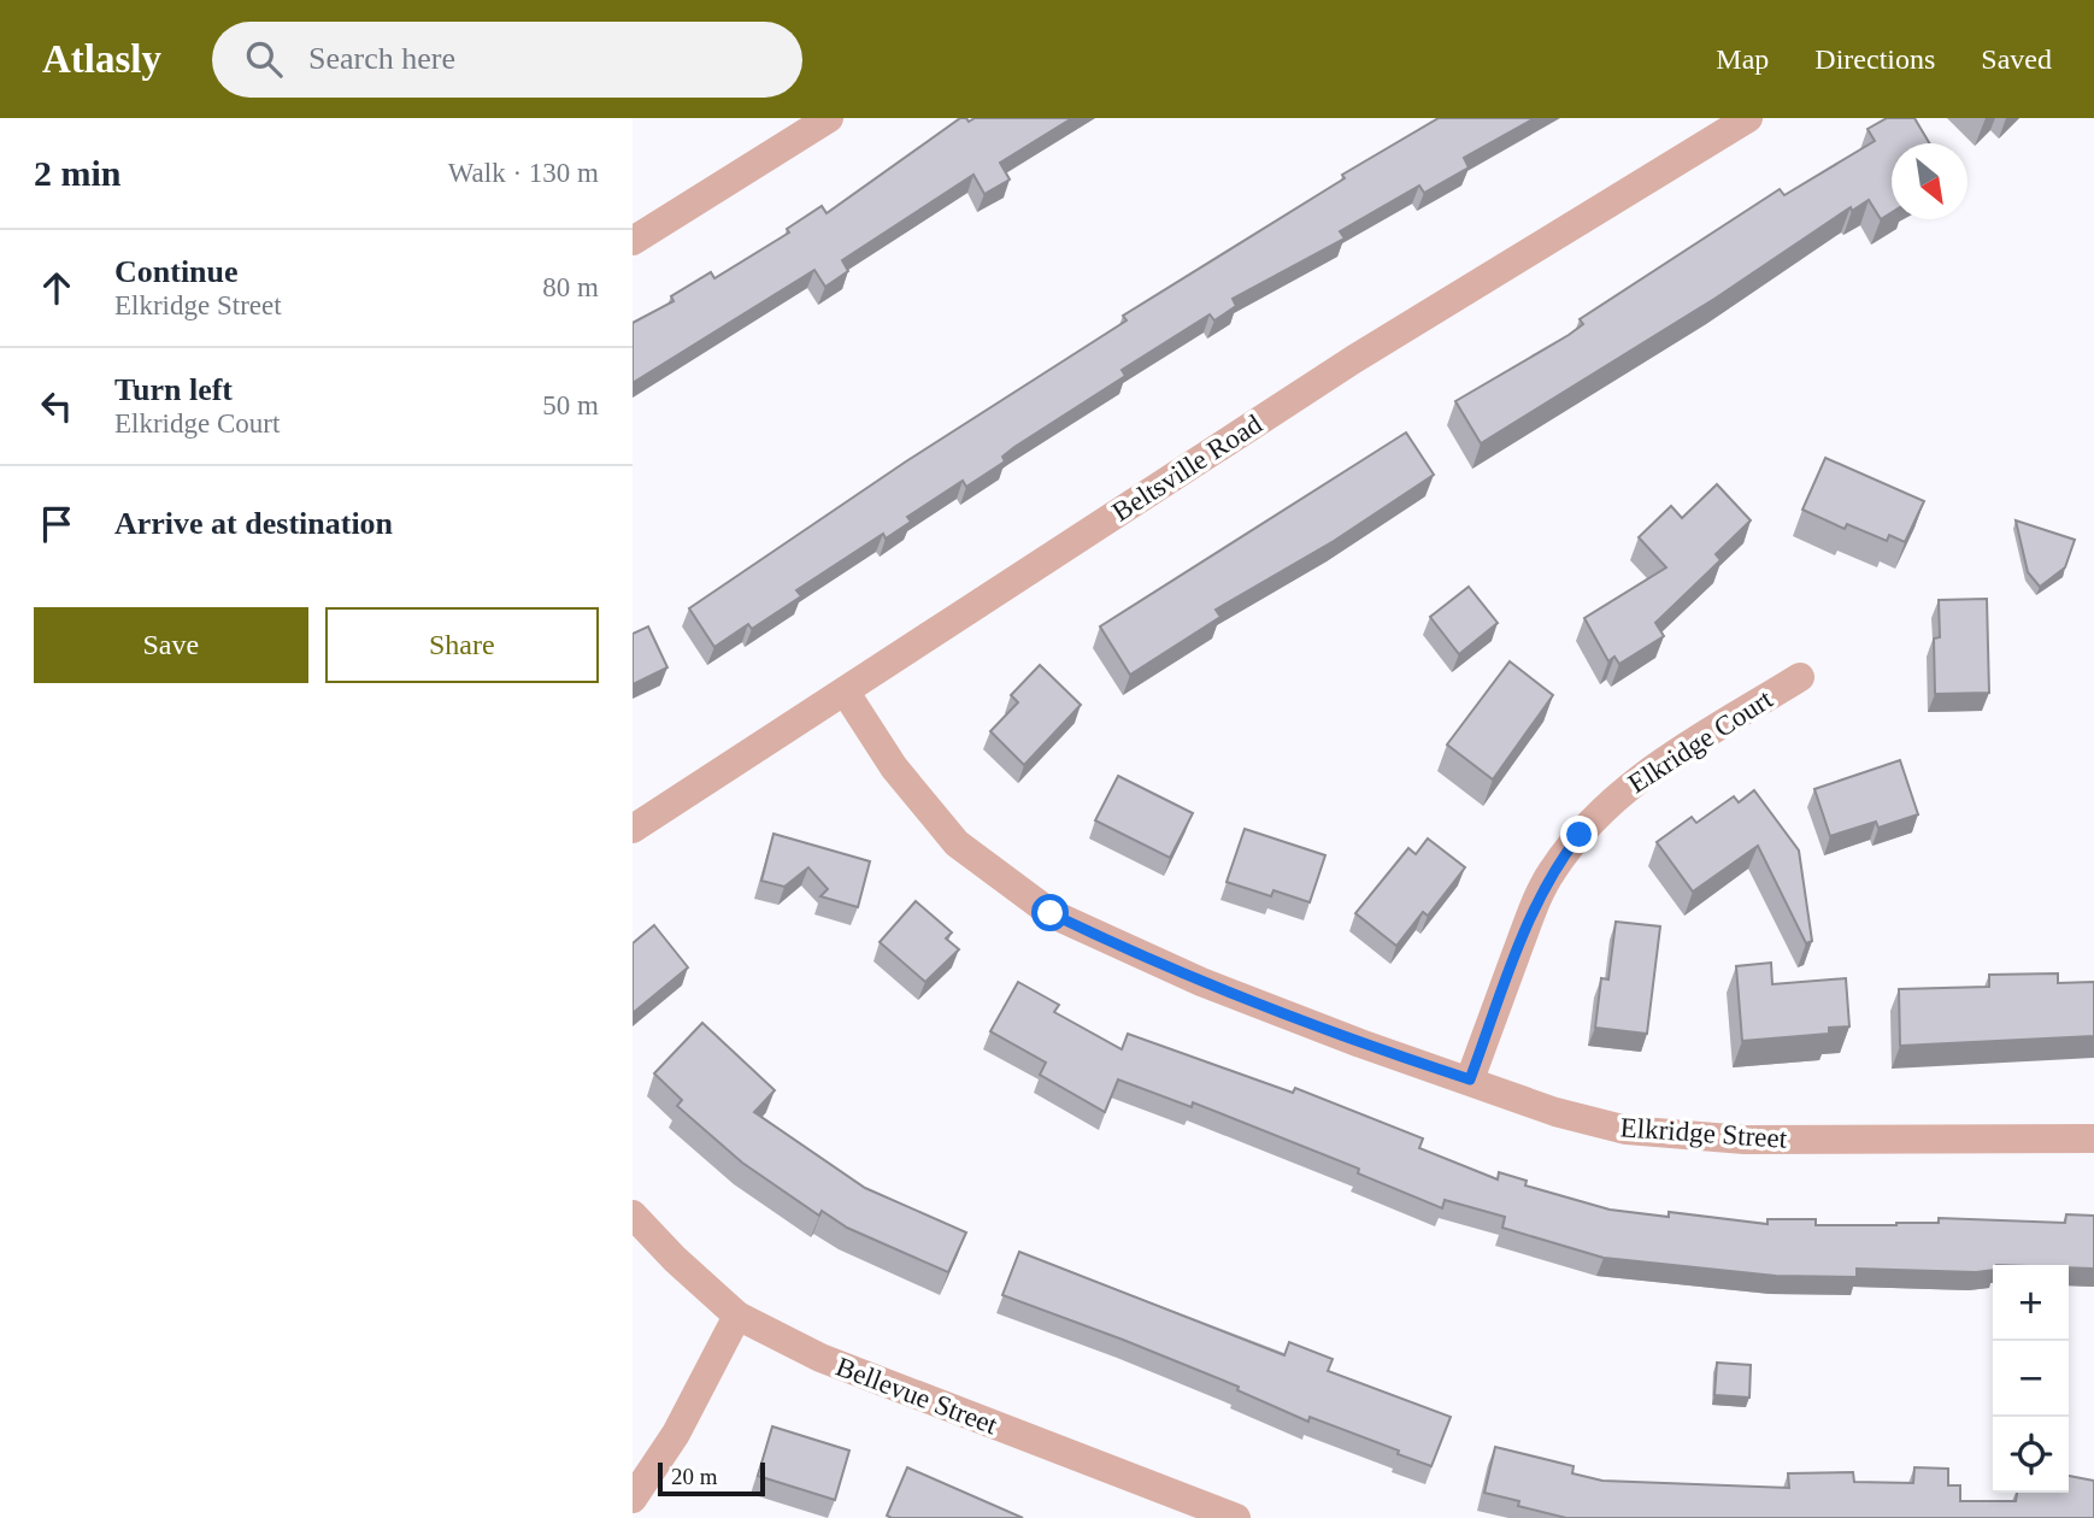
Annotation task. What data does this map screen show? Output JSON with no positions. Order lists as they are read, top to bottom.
{
  "streets": {
    "street": [
      "Beltsville Road",
      "Elkridge Court",
      "Elkridge Street",
      "Bellevue Street"
    ]
  },
  "crossings": [
    ["Beltsville Road", "Elkridge Street"],
    ["Elkridge Court", "Elkridge Street"]
  ],
  "scale_bar": "20 m",
  "north": "bottom right",
  "page": {
    "header": "Atlasly",
    "search": "Search here",
    "nav": ["Map", "Directions", "Saved"],
    "heading": ["2 min", "Walk · 130 m"],
    "list": [
      ["Continue", "Elkridge Street", "80 m"],
      ["Turn left", "Elkridge Court", "50 m"],
      "Arrive at destination"
    ],
    "buttons": ["Save", "Share"],
    "map_buttons": ["+", "−"],
    "scale": "20 m"
  }
}
